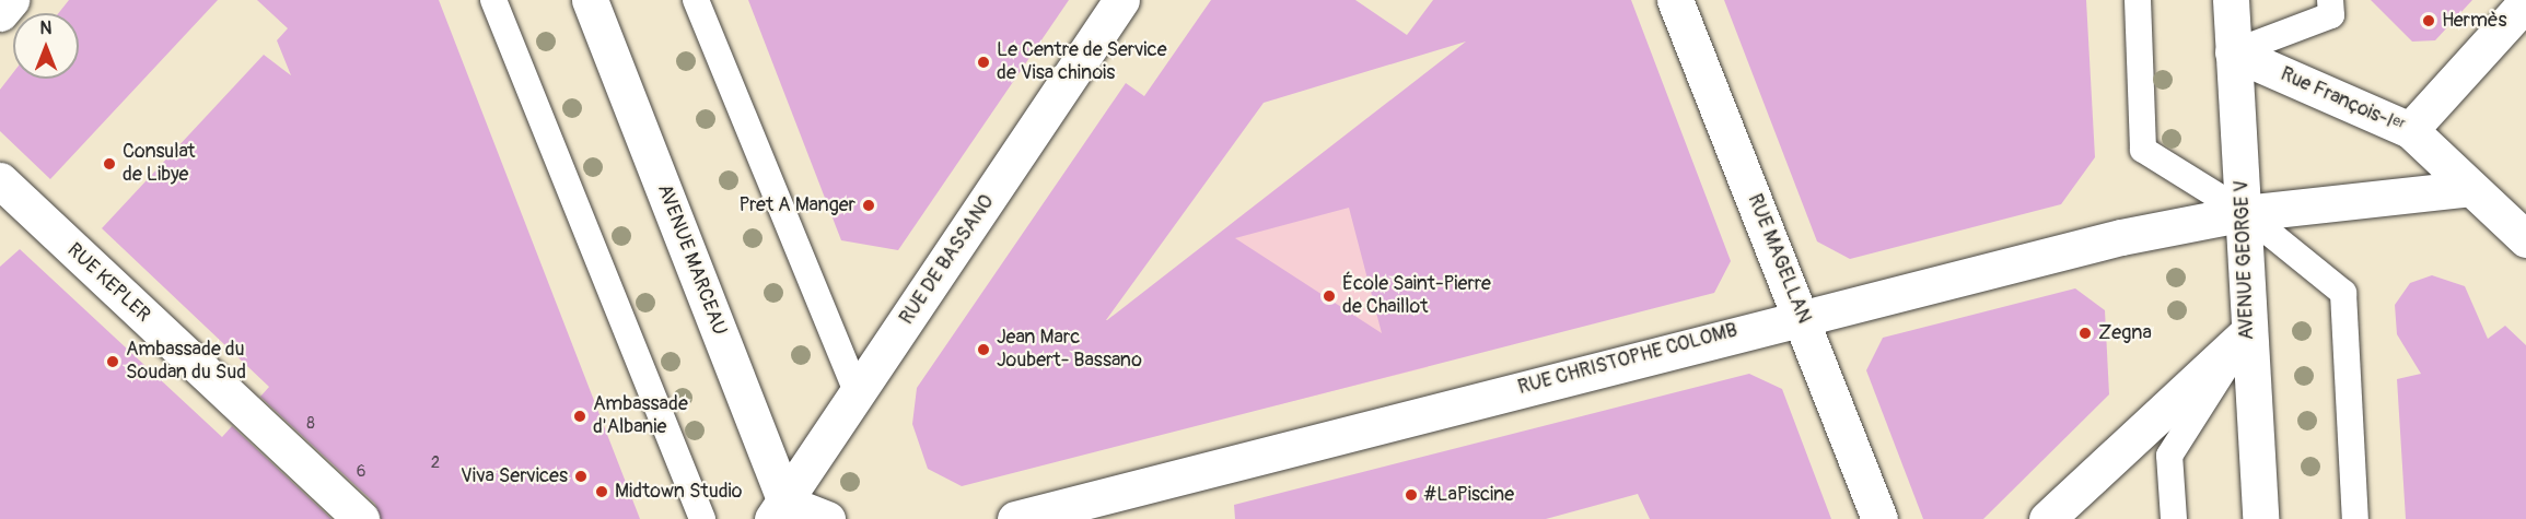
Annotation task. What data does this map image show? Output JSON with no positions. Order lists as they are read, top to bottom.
{
  "streets": {
    "street": [
      "Rue François-Iᵉʳ",
      "RUE MAGELLAN",
      "AVENUE MARCEAU",
      "RUE DE BASSANO",
      "AVENUE GEORGE V",
      "RUE KEPLER",
      "RUE CHRISTOPHE COLOMB"
    ]
  },
  "crossings": [
    ["Rue François-Iᵉʳ", "AVENUE GEORGE V"],
    ["RUE MAGELLAN", "RUE CHRISTOPHE COLOMB"],
    ["AVENUE MARCEAU", "RUE DE BASSANO"],
    ["AVENUE GEORGE V", "RUE CHRISTOPHE COLOMB"]
  ],
  "places": [
    "Hermès",
    "Le Centre de Service de Visa chinois",
    "Consulat de Libye",
    "Pret A Manger",
    "École Saint-Pierre de Chaillot",
    "Zegna",
    "Jean Marc Joubert- Bassano",
    "Ambassade du Soudan du Sud",
    "Ambassade d'Albanie",
    "Viva Services",
    "Midtown Studio",
    "#LaPiscine"
  ],
  "house_numbers": ["8", "2", "6"],
  "north": "top"
}
